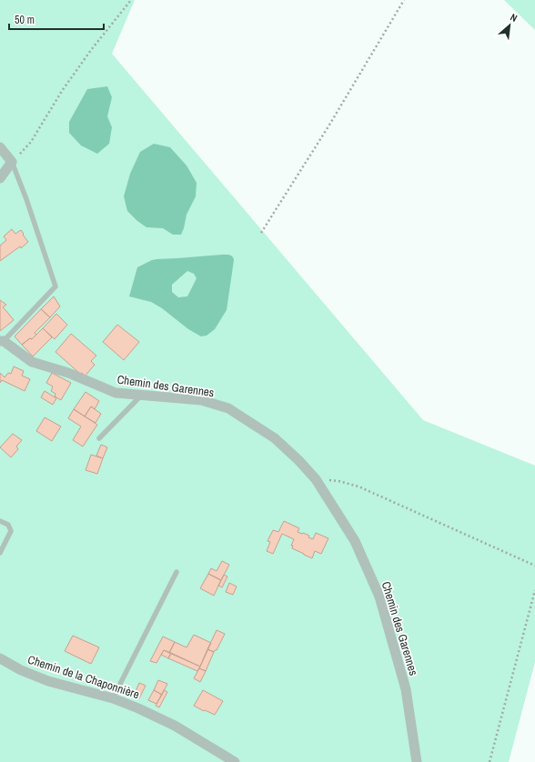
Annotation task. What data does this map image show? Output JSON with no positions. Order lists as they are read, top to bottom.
{
  "streets": {
    "street": ["Chemin des Garennes", "Chemin de la Chaponnière"]
  },
  "scale_bar": "50 m",
  "north": "top right"
}
